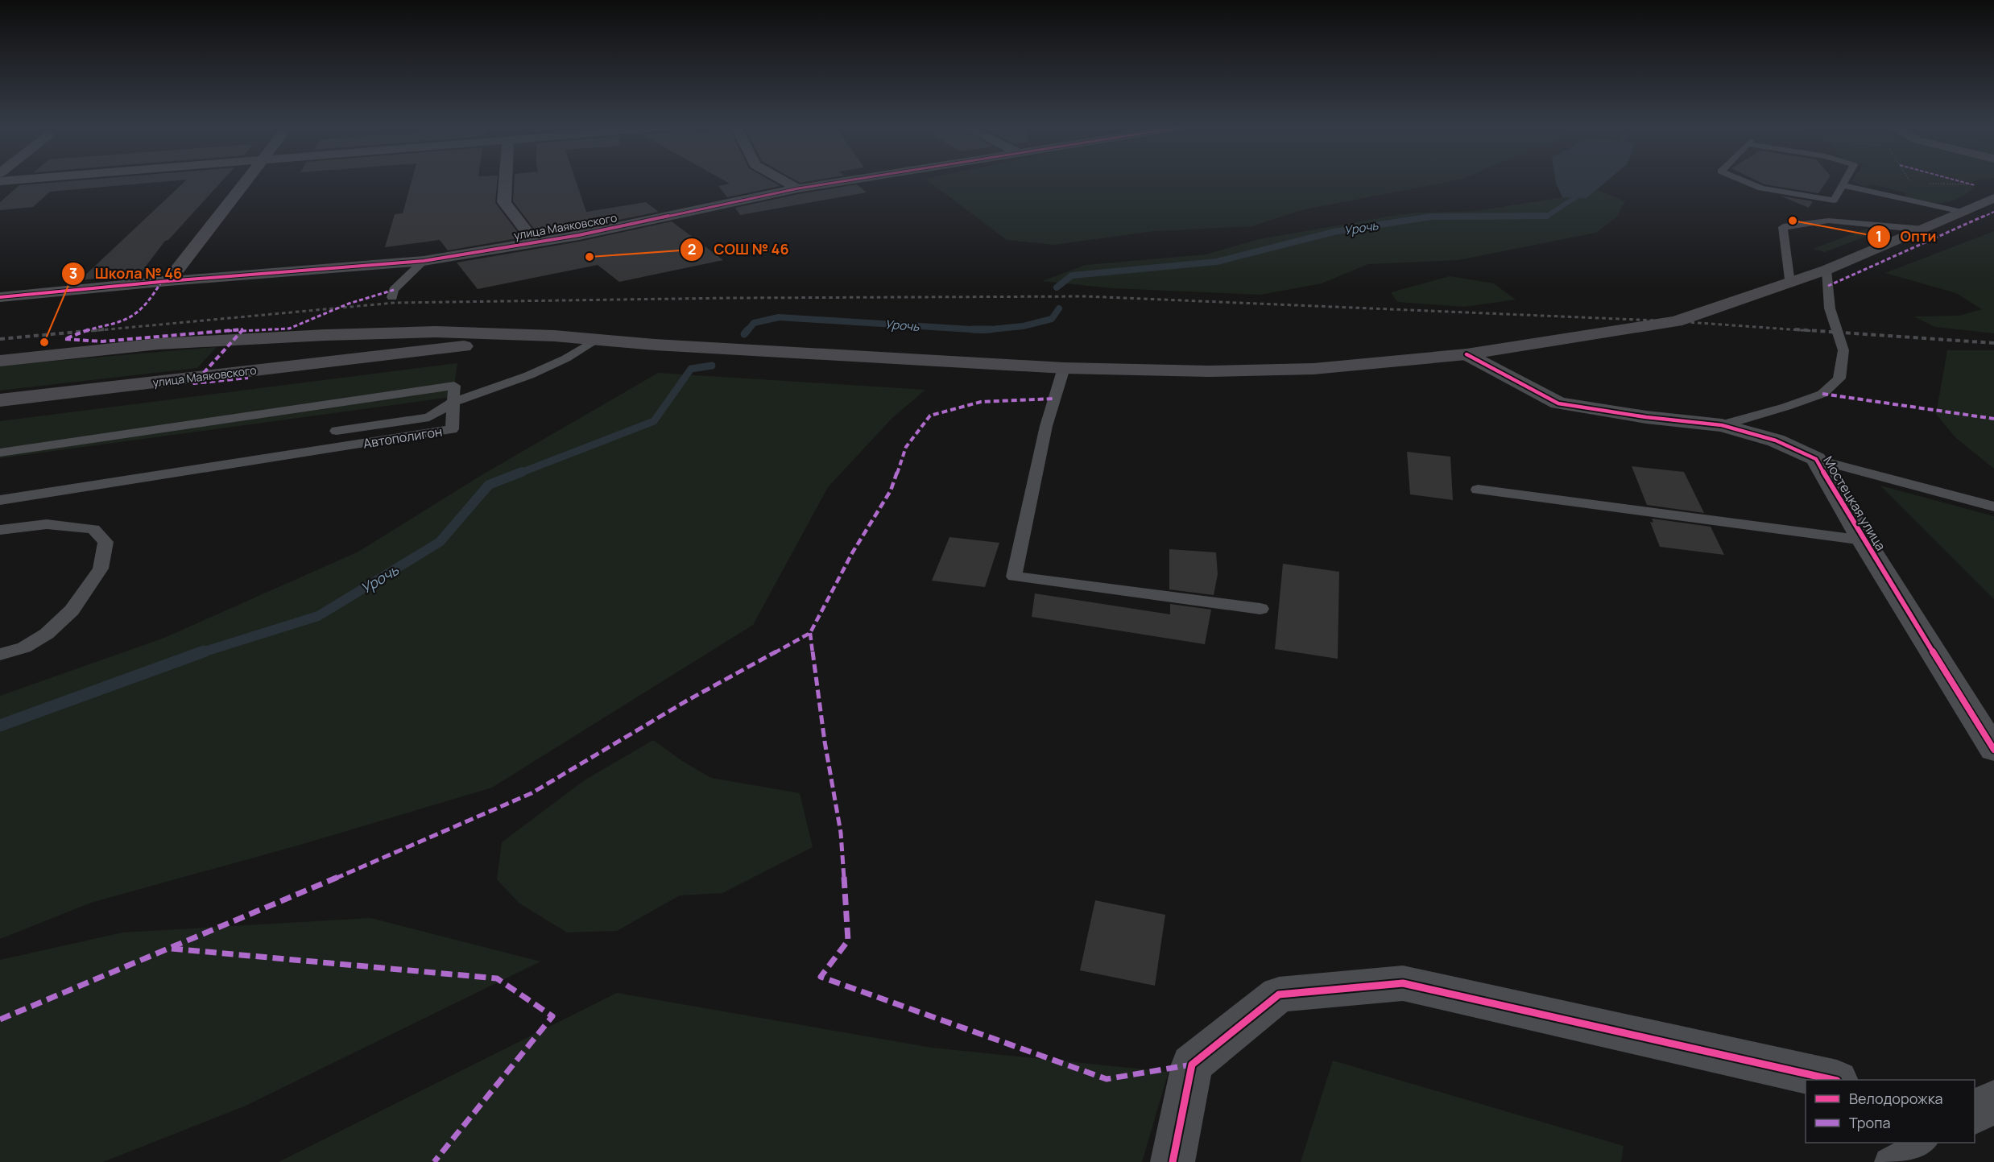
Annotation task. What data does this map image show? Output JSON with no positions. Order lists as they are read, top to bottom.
{
  "streets": {
    "main road": ["улица Маяковского"],
    "street": ["Мостецкая улица"],
    "lane": ["Автополигон"]
  },
  "water": ["Урочь"],
  "places": ["Опти", "СОШ № 46", "Школа № 46"],
  "legend": ["Велодорожка", "Тропа"]
}
